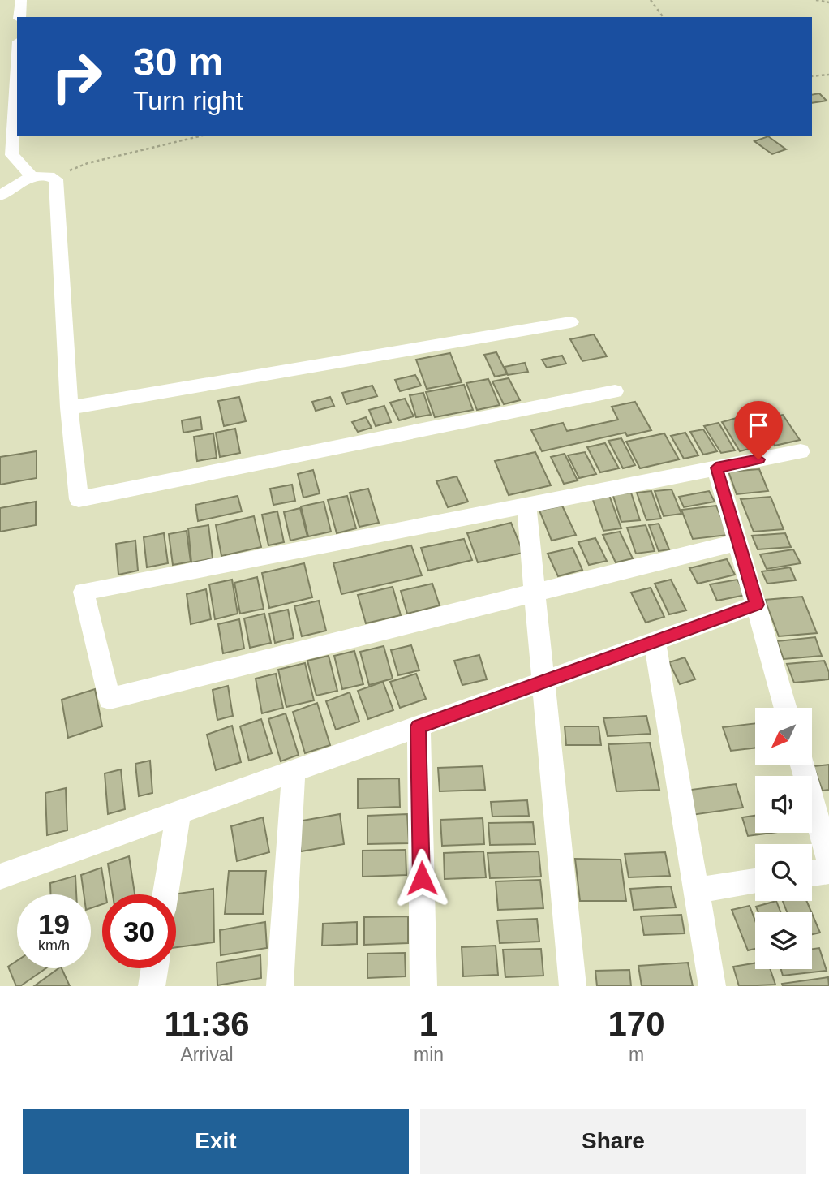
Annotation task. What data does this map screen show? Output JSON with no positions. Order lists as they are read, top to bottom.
{
  "north": "bottom left",
  "page": {
    "turn": ["30 m", "Turn right"],
    "speed": "19 km/h",
    "limit": "30",
    "eta": [
      "11:36",
      "Arrival",
      "1",
      "min",
      "170",
      "m"
    ],
    "buttons": ["Exit", "Share"]
  }
}
